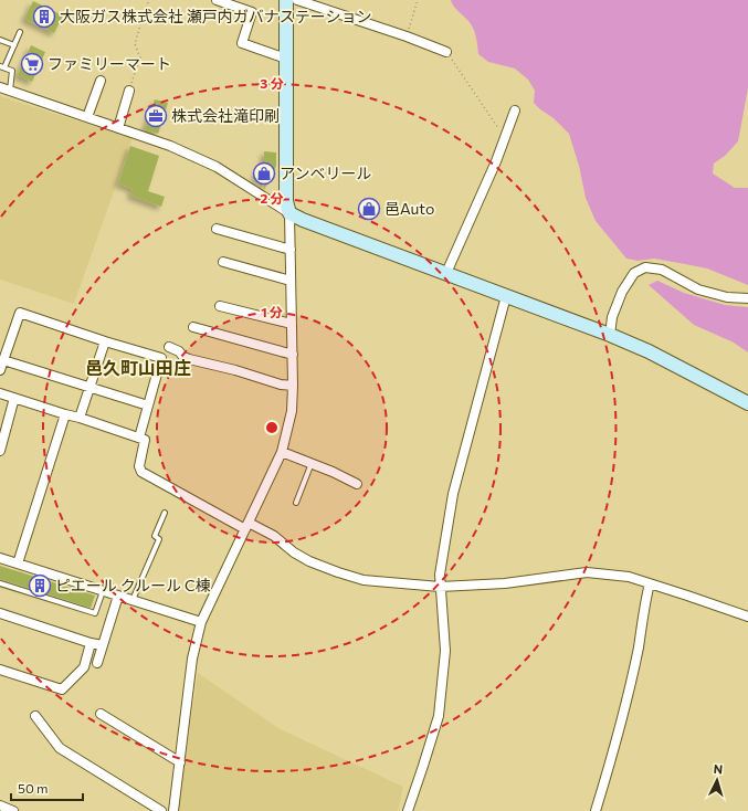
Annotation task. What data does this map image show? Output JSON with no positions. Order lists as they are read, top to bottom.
{
  "districts": ["邑久町山田庄"],
  "places": {
    "building": ["大阪ガス株式会社 瀬戸内ガバナステーション", "ピエール クルール C棟"],
    "supermarket": ["ファミリーマート"],
    "office": ["株式会社滝印刷"],
    "shop": ["アンベリール", "邑Auto"]
  },
  "scale_bar": "50 m",
  "north": "top",
  "rings": ["3 分", "2 分", "1 分"]
}
